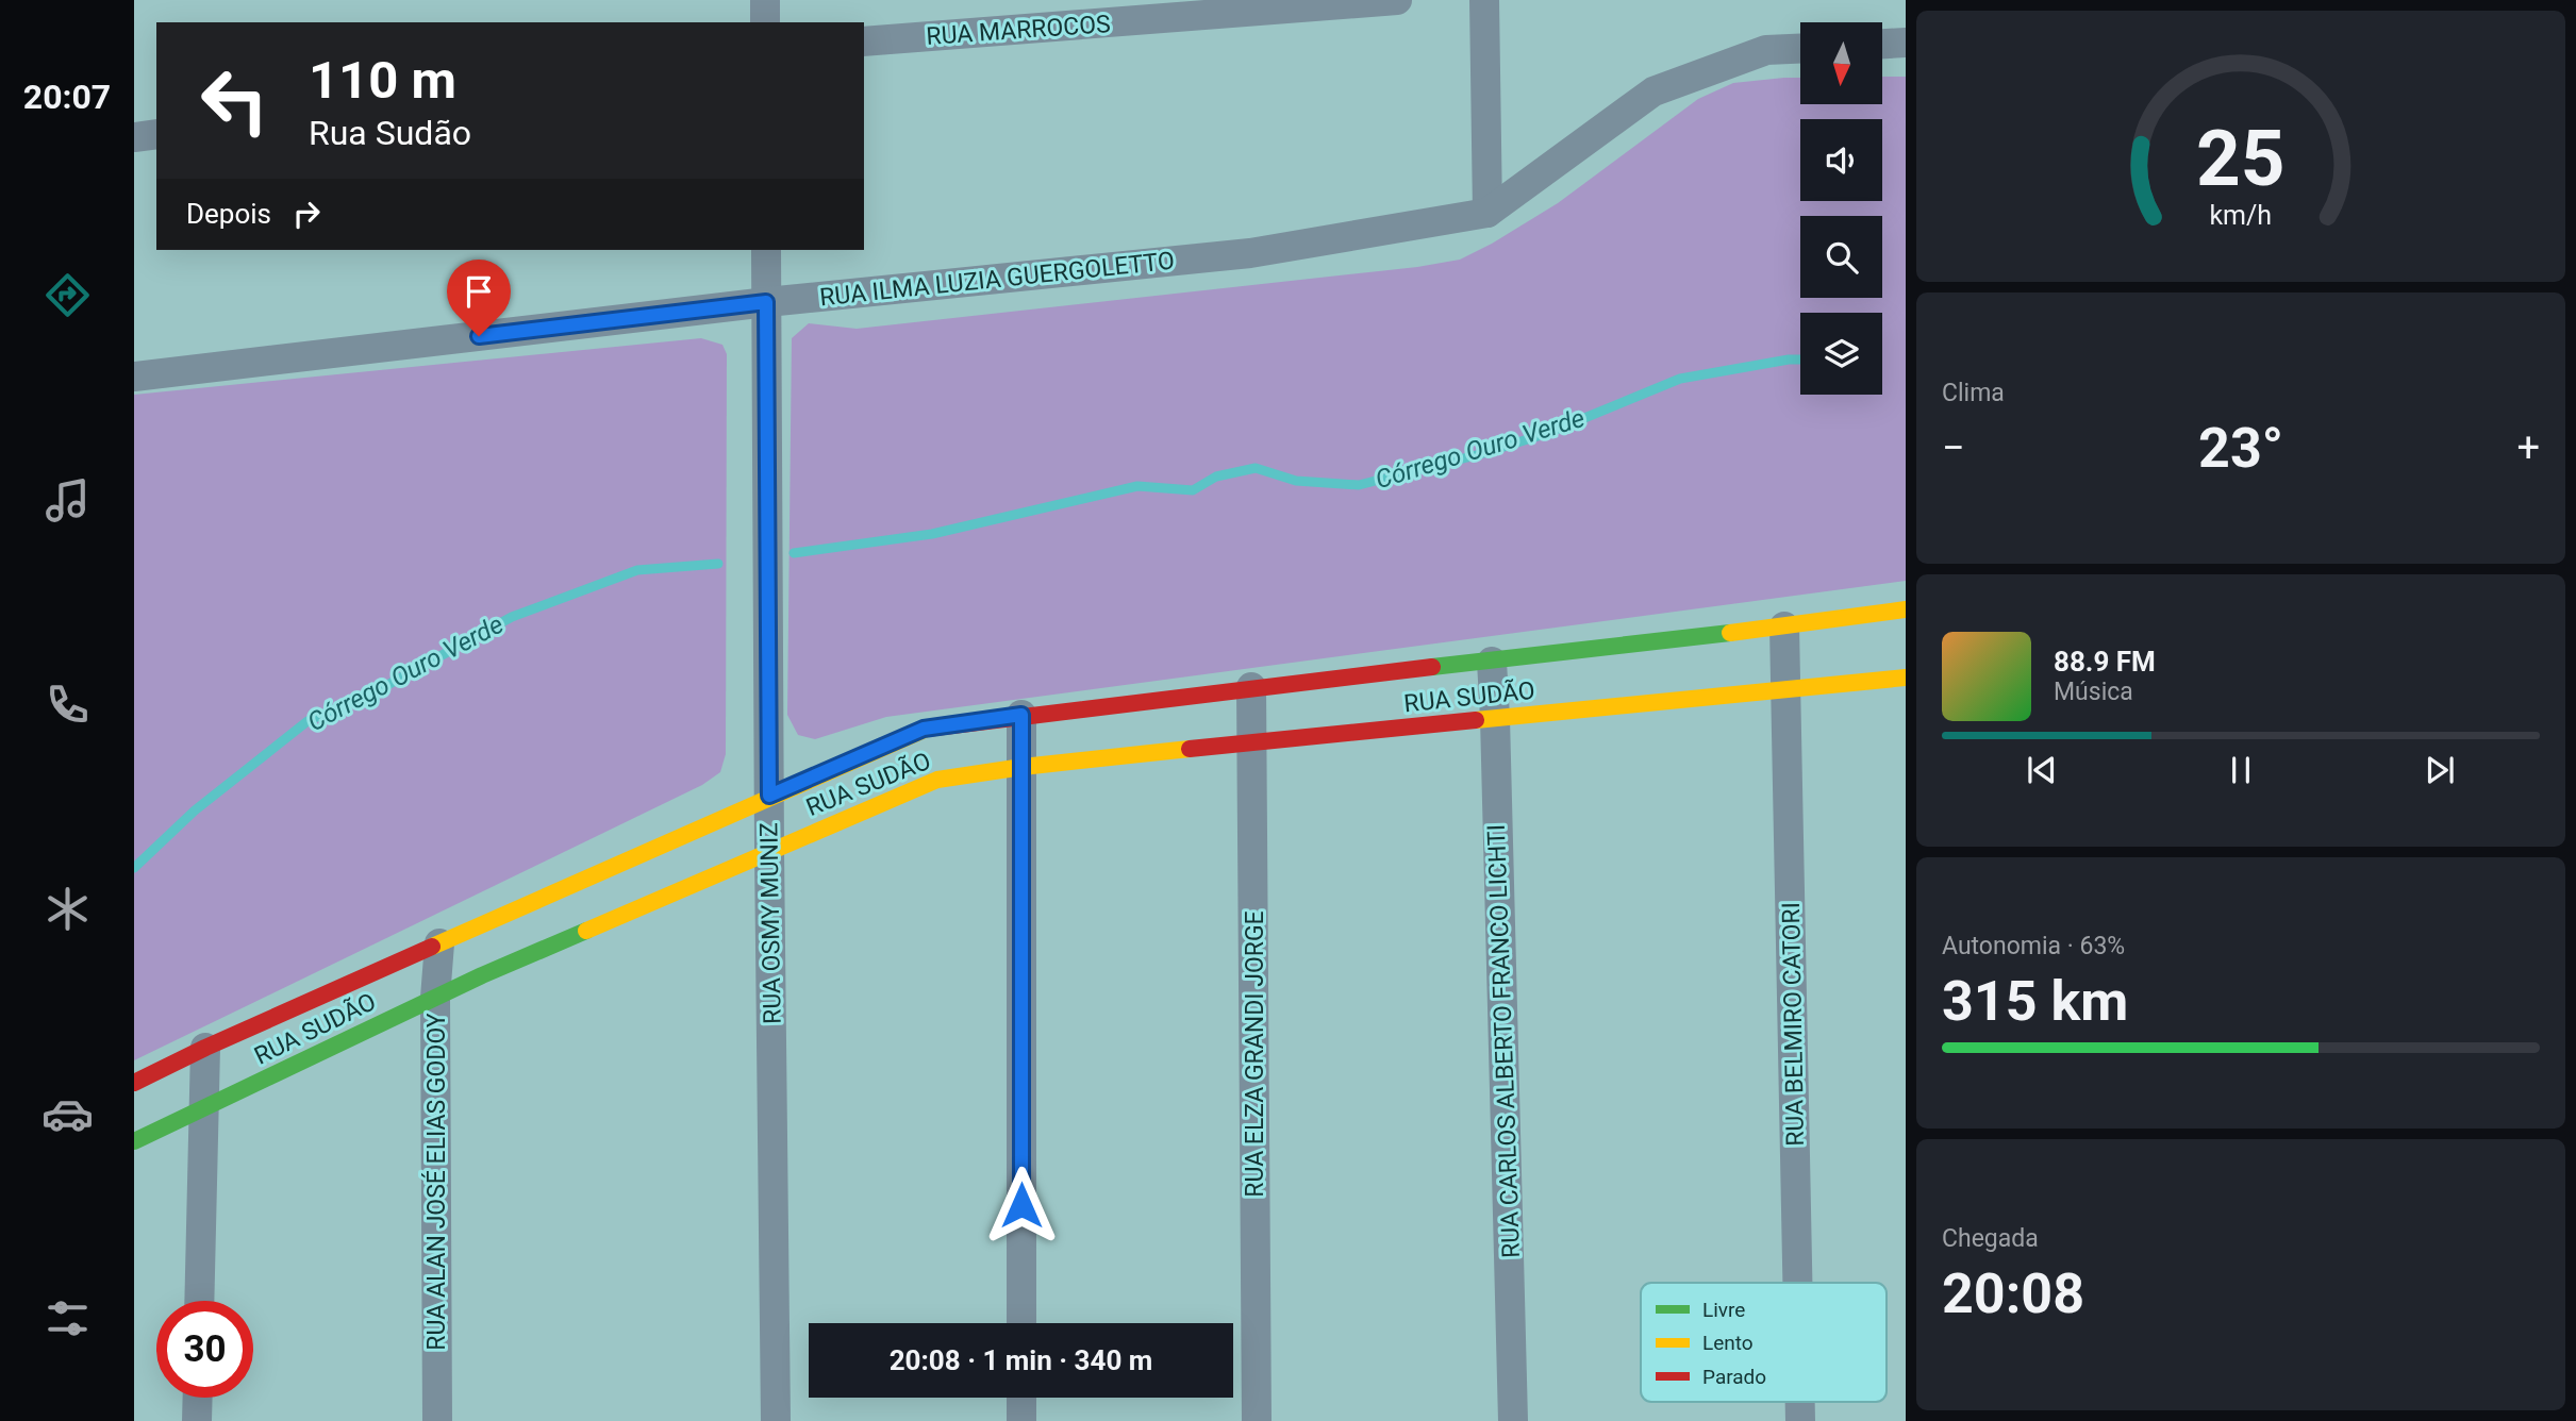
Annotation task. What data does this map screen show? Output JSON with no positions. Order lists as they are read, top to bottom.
{
  "streets": {
    "street": [
      "RUA MARROCOS",
      "RUA ILMA LUZIA GUERGOLETTO",
      "RUA SUDÃO",
      "RUA OSMY MUNIZ",
      "RUA BELMIRO CATORI",
      "RUA CARLOS ALBERTO FRANCO LICHTI",
      "RUA ELZA GRANDI JORGE",
      "RUA ALAN JOSÉ ELIAS GODOY"
    ]
  },
  "crossings": [
    ["RUA ILMA LUZIA GUERGOLETTO", "RUA OSMY MUNIZ"],
    ["RUA SUDÃO", "RUA OSMY MUNIZ"],
    ["RUA SUDÃO", "RUA BELMIRO CATORI"],
    ["RUA SUDÃO", "RUA CARLOS ALBERTO FRANCO LICHTI"],
    ["RUA SUDÃO", "RUA ELZA GRANDI JORGE"],
    ["RUA SUDÃO", "RUA ALAN JOSÉ ELIAS GODOY"]
  ],
  "water": ["Córrego Ouro Verde"],
  "legend": ["Livre", "Lento", "Parado"],
  "north": "bottom",
  "page": {
    "tabs": "20:07",
    "turn": ["110 m", "Rua Sudão"],
    "then": "Depois",
    "tile": [
      "Clima",
      ["Autonomia · 63%", "315 km"],
      ["Chegada", "20:08"]
    ],
    "heat": ["−", "23°", "+"],
    "song": ["88.9 FM", "Música"],
    "limit": "30",
    "trip": "20:08 · 1 min · 340 m",
    "gauge": ["25", "km/h"]
  }
}
